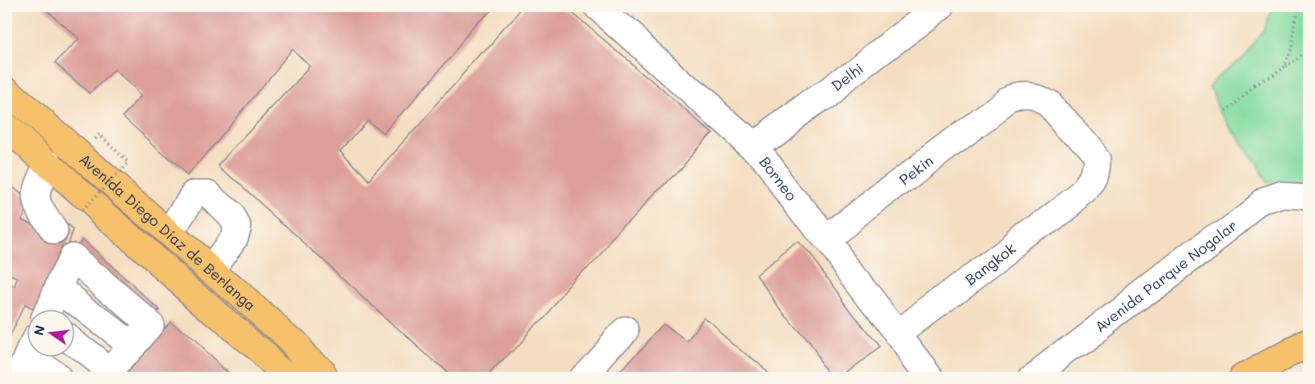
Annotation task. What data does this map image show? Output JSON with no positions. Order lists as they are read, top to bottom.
{
  "streets": {
    "main road": ["Avenida Diego Díaz de Berlanga"],
    "street": [
      "Delhi",
      "Pekin",
      "Borneo",
      "Bangkok",
      "Avenida Parque Nogalar"
    ]
  },
  "crossings": [
    ["Delhi", "Borneo"],
    ["Pekin", "Borneo"],
    ["Pekin", "Bangkok"],
    ["Borneo", "Bangkok"]
  ],
  "north": "left"
}
